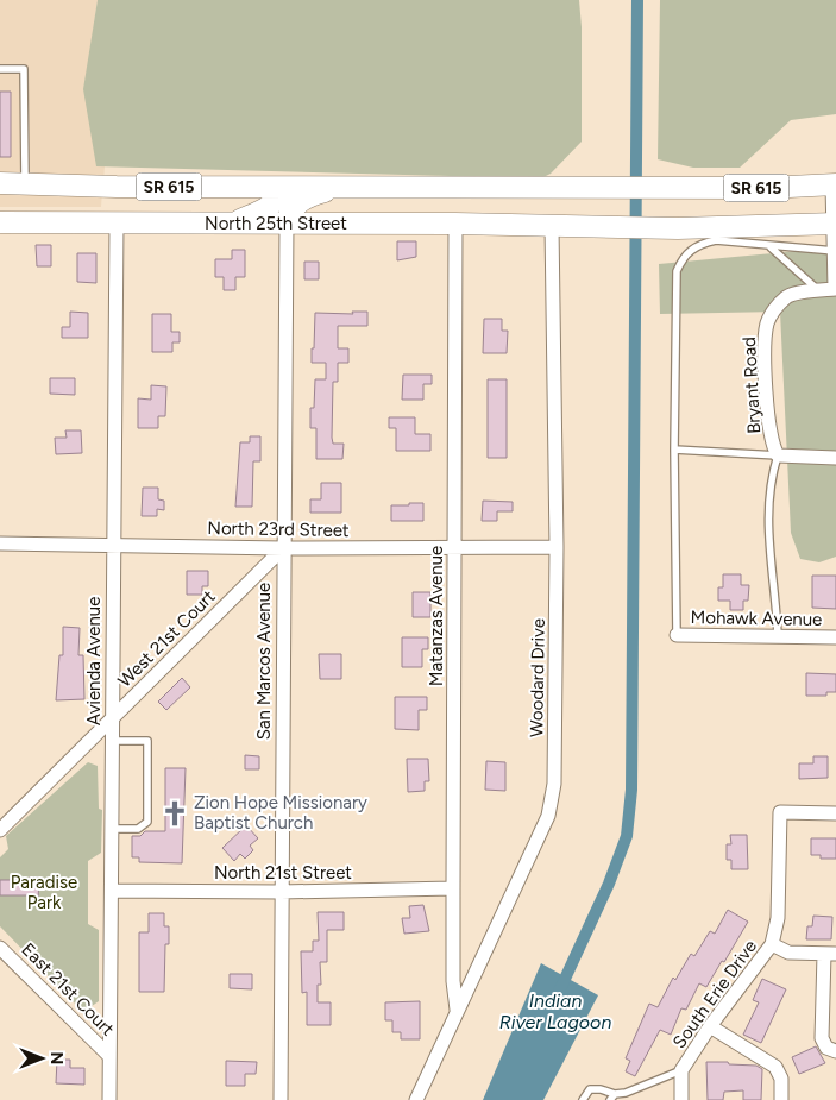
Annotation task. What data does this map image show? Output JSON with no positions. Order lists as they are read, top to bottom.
{
  "streets": {
    "main road": ["SR 615", "North 25th Street"],
    "street": [
      "Bryant Road",
      "North 23rd Street",
      "Matanzas Avenue",
      "Mohawk Avenue",
      "West 21st Court",
      "Avienda Avenue",
      "San Marcos Avenue",
      "Woodard Drive",
      "North 21st Street",
      "East 21st Court",
      "South Erie Drive"
    ]
  },
  "crossings": [
    ["SR 615", "North 25th Street"],
    ["SR 615", "Woodard Drive"],
    ["North 25th Street", "Matanzas Avenue"],
    ["North 25th Street", "Avienda Avenue"],
    ["North 25th Street", "San Marcos Avenue"],
    ["North 25th Street", "Woodard Drive"],
    ["North 23rd Street", "Matanzas Avenue"],
    ["North 23rd Street", "West 21st Court"],
    ["North 23rd Street", "Avienda Avenue"],
    ["North 23rd Street", "San Marcos Avenue"],
    ["North 23rd Street", "Woodard Drive"],
    ["Matanzas Avenue", "Woodard Drive"],
    ["Matanzas Avenue", "North 21st Street"],
    ["West 21st Court", "Avienda Avenue"],
    ["West 21st Court", "San Marcos Avenue"],
    ["Avienda Avenue", "North 21st Street"],
    ["Avienda Avenue", "East 21st Court"],
    ["San Marcos Avenue", "North 21st Street"]
  ],
  "water": ["Indian River Lagoon"],
  "parks": ["Paradise Park"],
  "places": {
    "church": ["Zion Hope Missionary Baptist Church"]
  },
  "north": "right"
}
